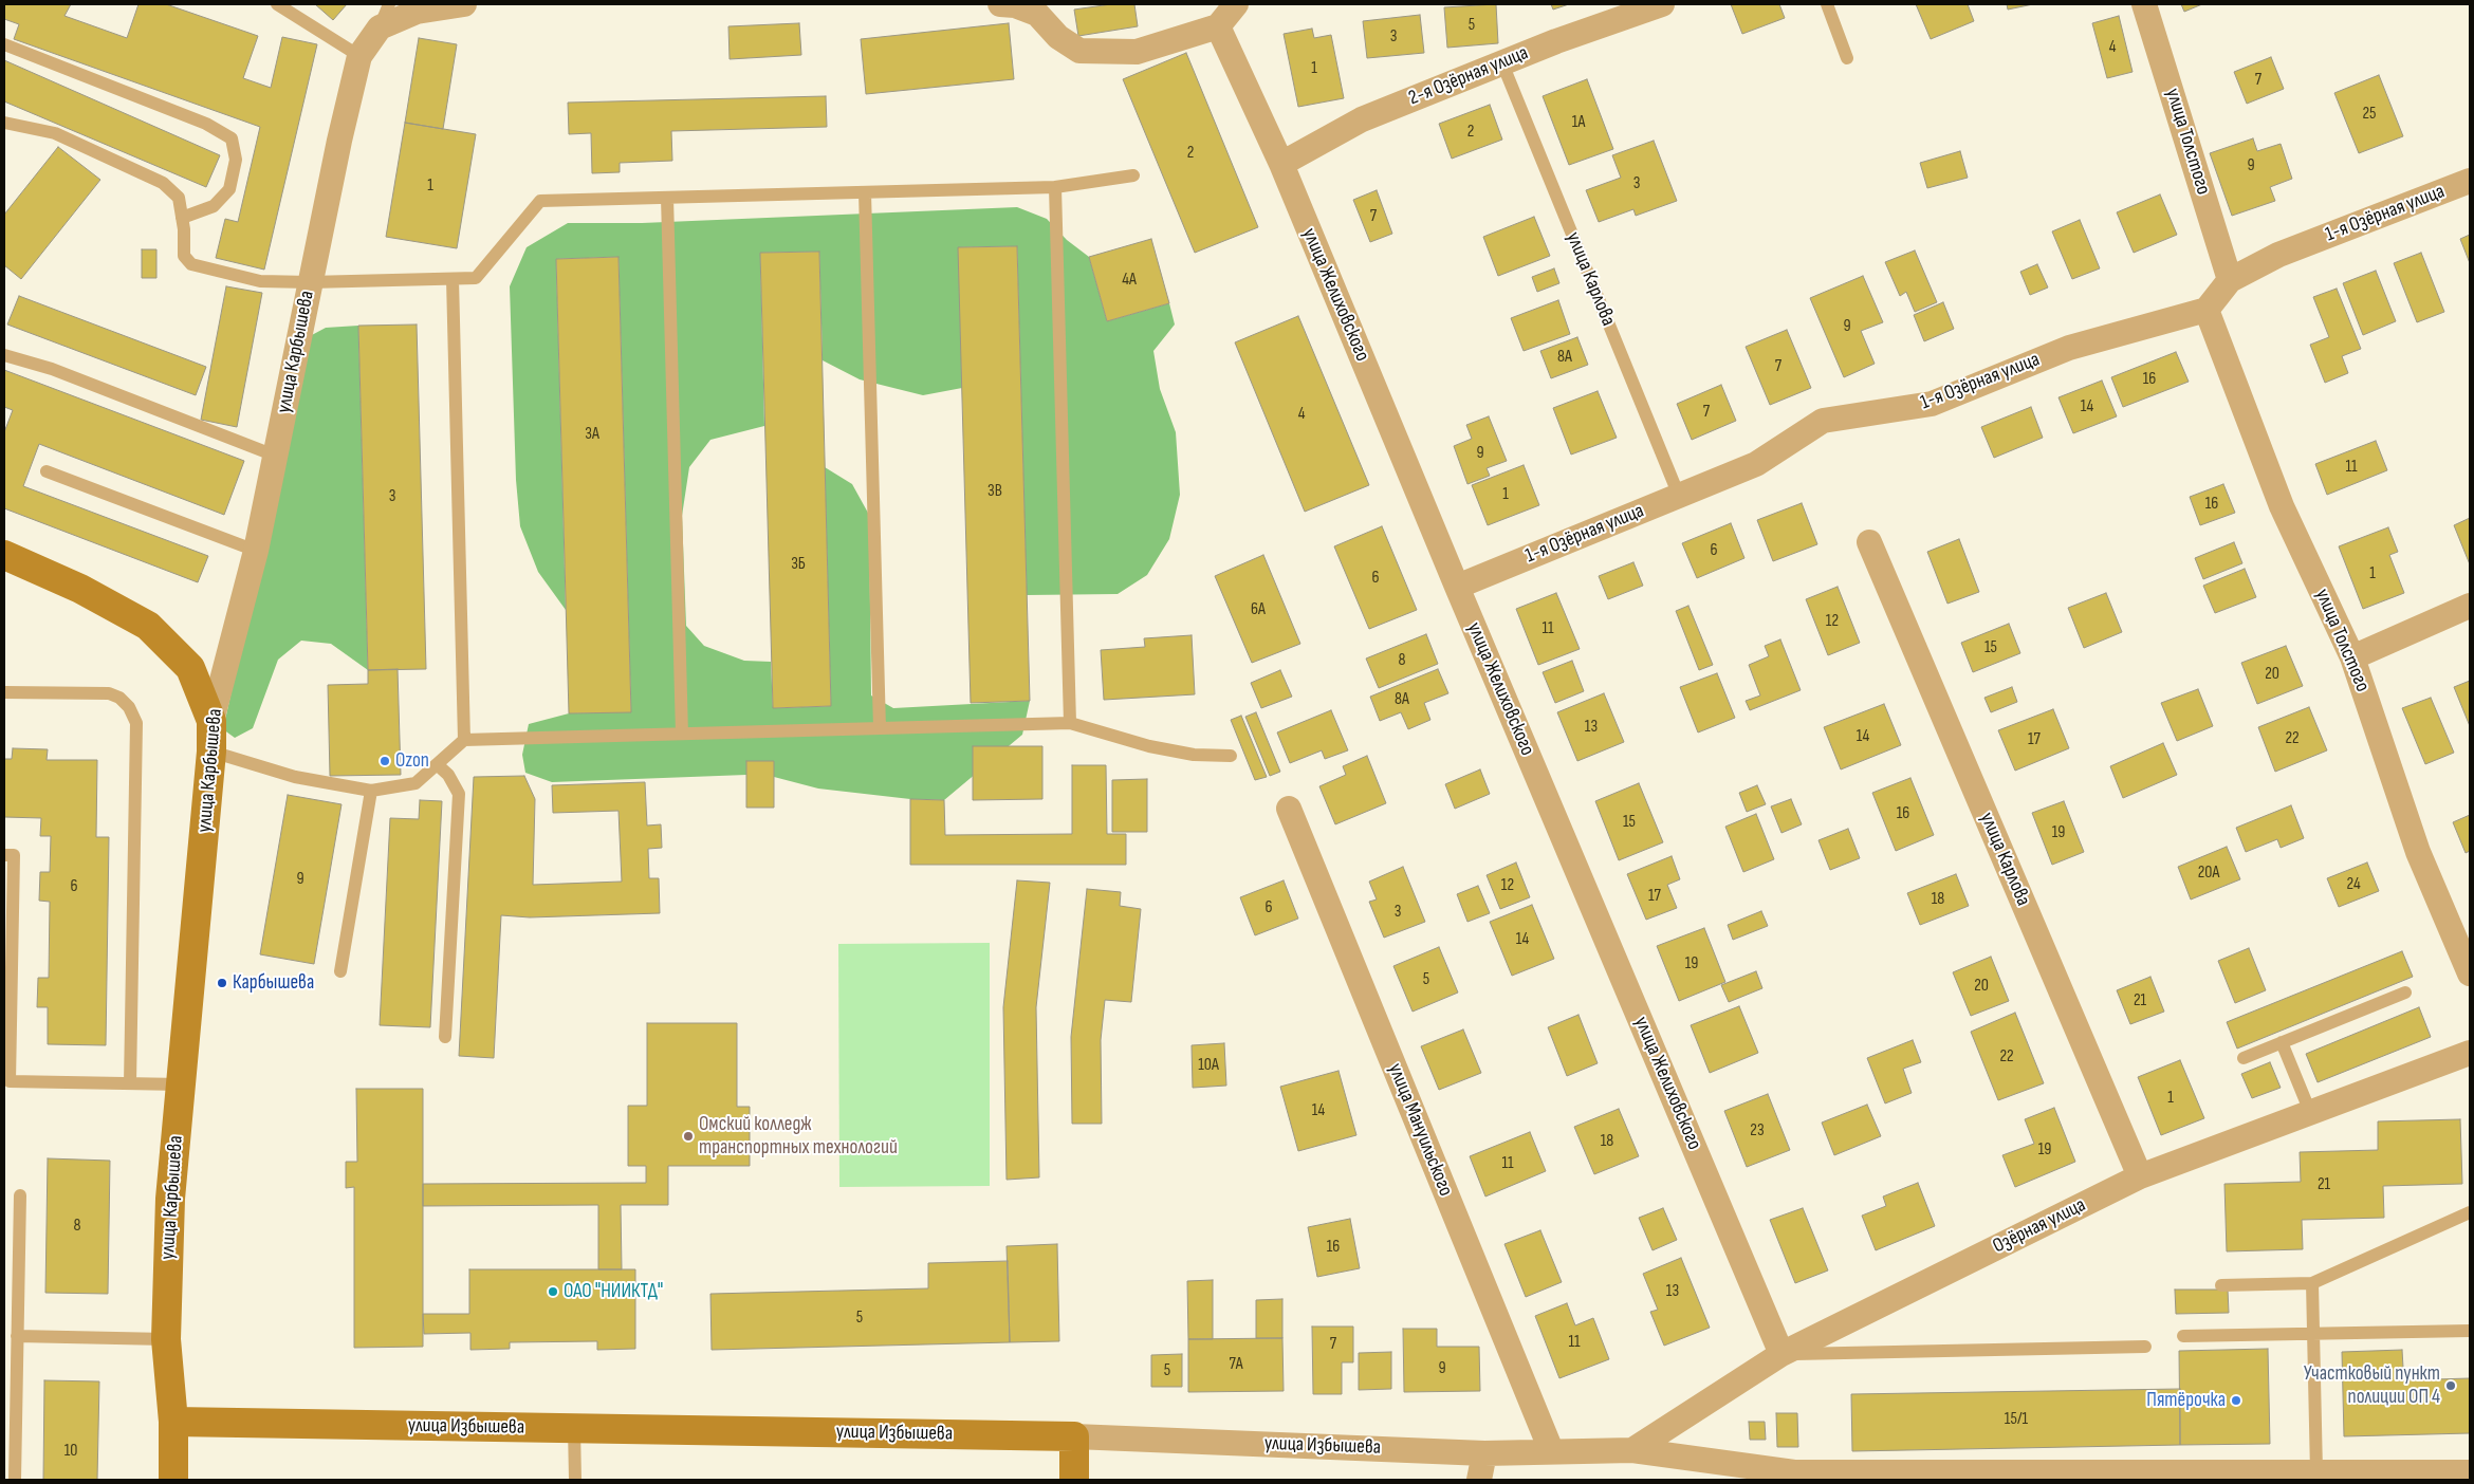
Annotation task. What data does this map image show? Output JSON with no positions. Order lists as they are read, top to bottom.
{
  "streets": {
    "main road": ["улица Карбышева", "улица Избышева"],
    "street": [
      "2-я Озёрная улица",
      "улица Толстого",
      "1-я Озёрная улица",
      "улица Карлова",
      "улица Желиховского",
      "улица Мануильского",
      "Озёрная улица"
    ]
  },
  "crossings": [
    ["2-я Озёрная улица", "улица Карлова"],
    ["2-я Озёрная улица", "улица Желиховского"],
    ["улица Толстого", "1-я Озёрная улица"],
    ["1-я Озёрная улица", "улица Карлова"],
    ["1-я Озёрная улица", "улица Желиховского"],
    ["улица Карлова", "Озёрная улица"],
    ["улица Желиховского", "Озёрная улица"],
    ["улица Карбышева", "улица Избышева"],
    ["улица Мануильского", "улица Избышева"],
    ["Озёрная улица", "улица Избышева"]
  ],
  "places": [
    "Ozon",
    "Карбышева",
    "Омский колледж транспортных технологий",
    "ОАО \"НИИКТД\"",
    "Участковый пункт полиции ОП 4",
    "Пятёрочка"
  ],
  "house_numbers": [
    "5",
    "3",
    "4",
    "1",
    "7",
    "25",
    "1А",
    "2",
    "2",
    "9",
    "3",
    "1",
    "7",
    "4А",
    "9",
    "8А",
    "7",
    "16",
    "14",
    "7",
    "4",
    "3А",
    "9",
    "11",
    "3В",
    "1",
    "3",
    "16",
    "6",
    "3Б",
    "1",
    "6",
    "6А",
    "12",
    "11",
    "15",
    "8",
    "20",
    "8А",
    "13",
    "14",
    "22",
    "17",
    "16",
    "15",
    "19",
    "20А",
    "9",
    "24",
    "12",
    "6",
    "17",
    "18",
    "6",
    "3",
    "14",
    "19",
    "5",
    "20",
    "21",
    "22",
    "10А",
    "1",
    "14",
    "23",
    "18",
    "19",
    "11",
    "21",
    "8",
    "16",
    "13",
    "5",
    "11",
    "7",
    "7А",
    "9",
    "5",
    "15/1",
    "10"
  ]
}
